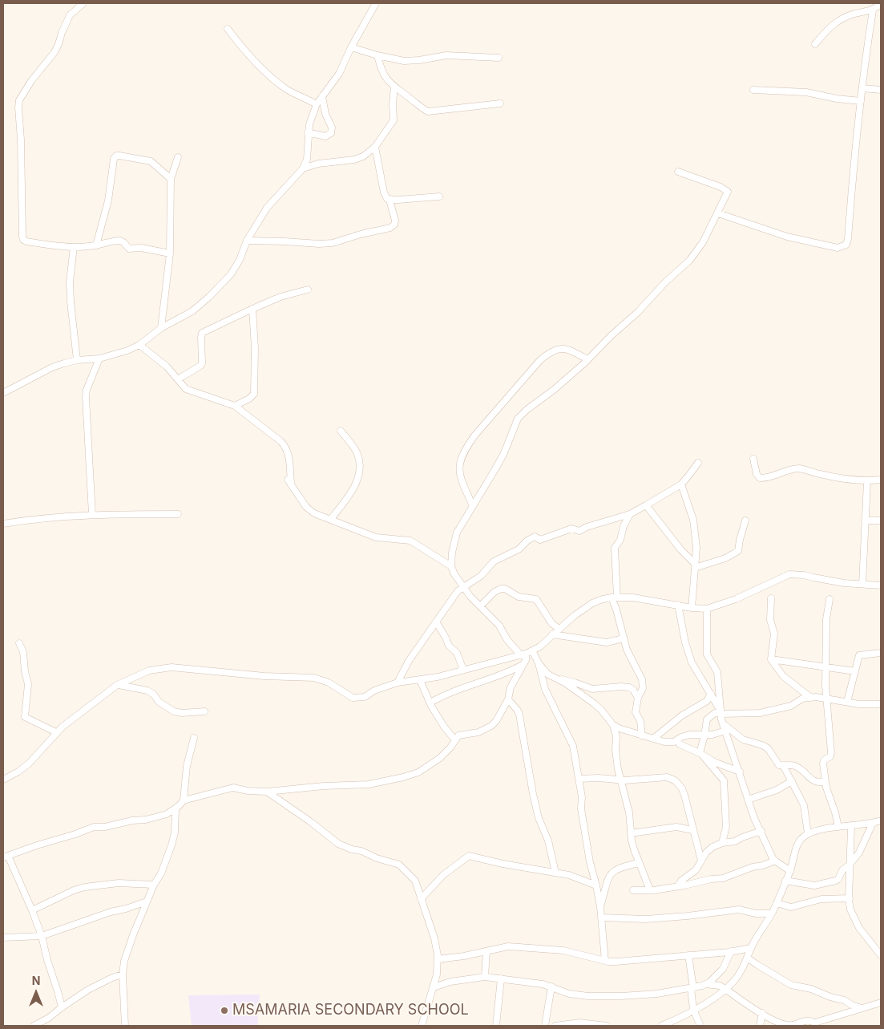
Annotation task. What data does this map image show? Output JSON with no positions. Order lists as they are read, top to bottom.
{
  "places": ["MSAMARIA SECONDARY SCHOOL"],
  "north": "top"
}
